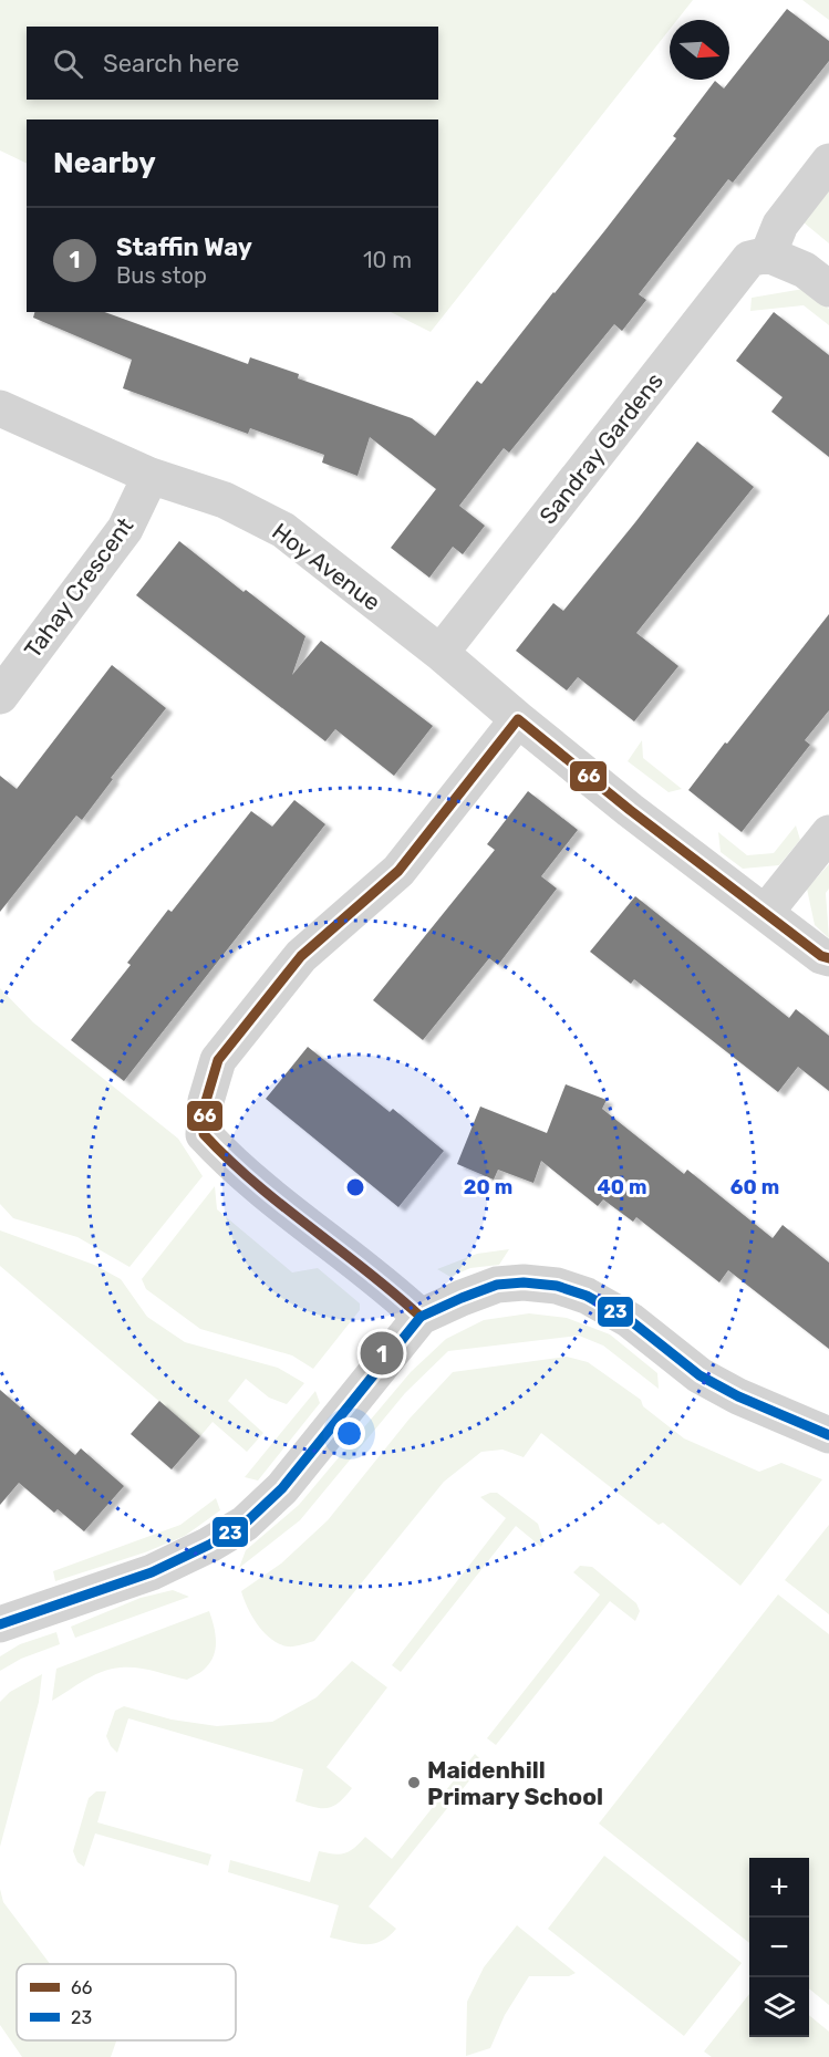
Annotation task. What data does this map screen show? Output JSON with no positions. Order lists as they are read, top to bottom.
{
  "streets": {
    "street": ["Sandray Gardens", "Hoy Avenue", "Tahay Crescent"]
  },
  "crossings": [
    ["Sandray Gardens", "Hoy Avenue"],
    ["Hoy Avenue", "Tahay Crescent"]
  ],
  "places": ["Maidenhill Primary School"],
  "lines": ["transit line 66", "transit line 23"],
  "legend": ["66", "23"],
  "north": "right",
  "page": {
    "search": "Search here",
    "heading": "Nearby",
    "list": [
      {
        "mark": "1",
        "name": "Staffin Way",
        "note": "Bus stop",
        "value": "10 m"
      }
    ],
    "pins": "1",
    "map_buttons": ["+", "−"]
  },
  "rings": ["20 m", "40 m", "60 m"]
}
